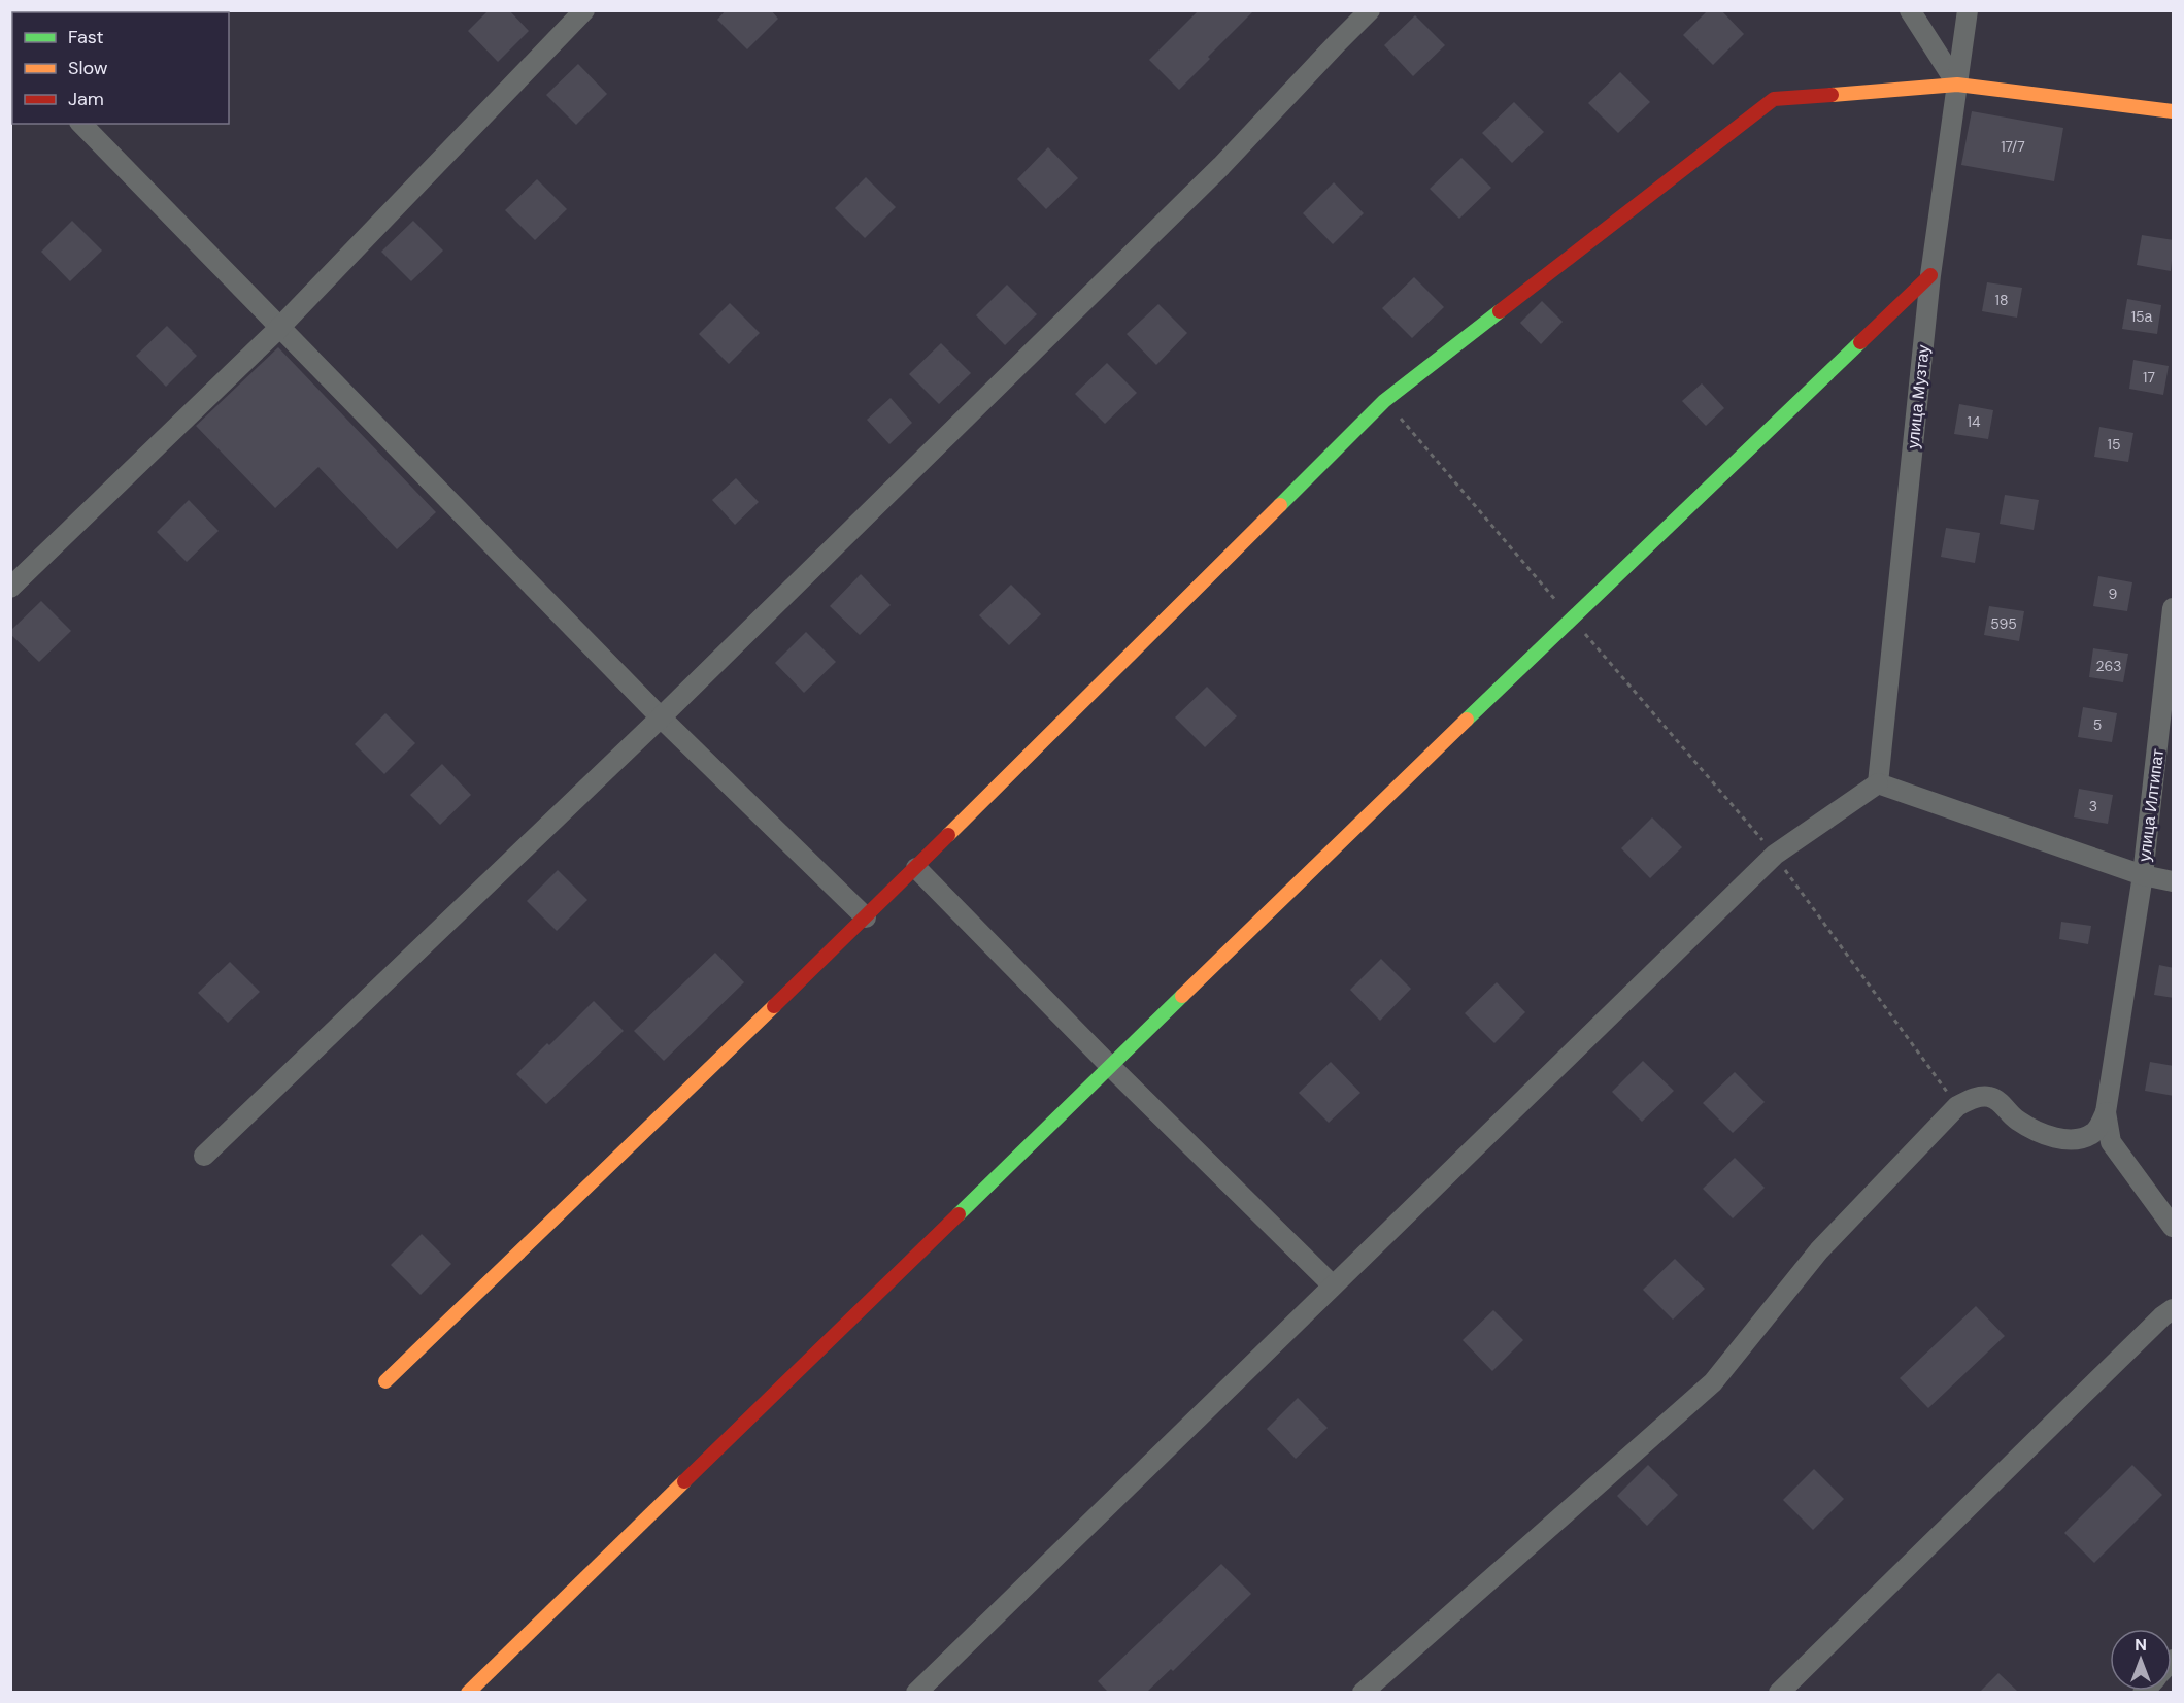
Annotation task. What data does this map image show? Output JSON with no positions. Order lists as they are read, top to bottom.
{
  "streets": {
    "street": ["улица Музтау", "улица Илтипат"]
  },
  "house_numbers": [
    "17/7",
    "18",
    "15а",
    "17",
    "14",
    "15",
    "9",
    "595",
    "263",
    "5",
    "3"
  ],
  "legend": ["Fast", "Slow", "Jam"],
  "north": "top"
}
